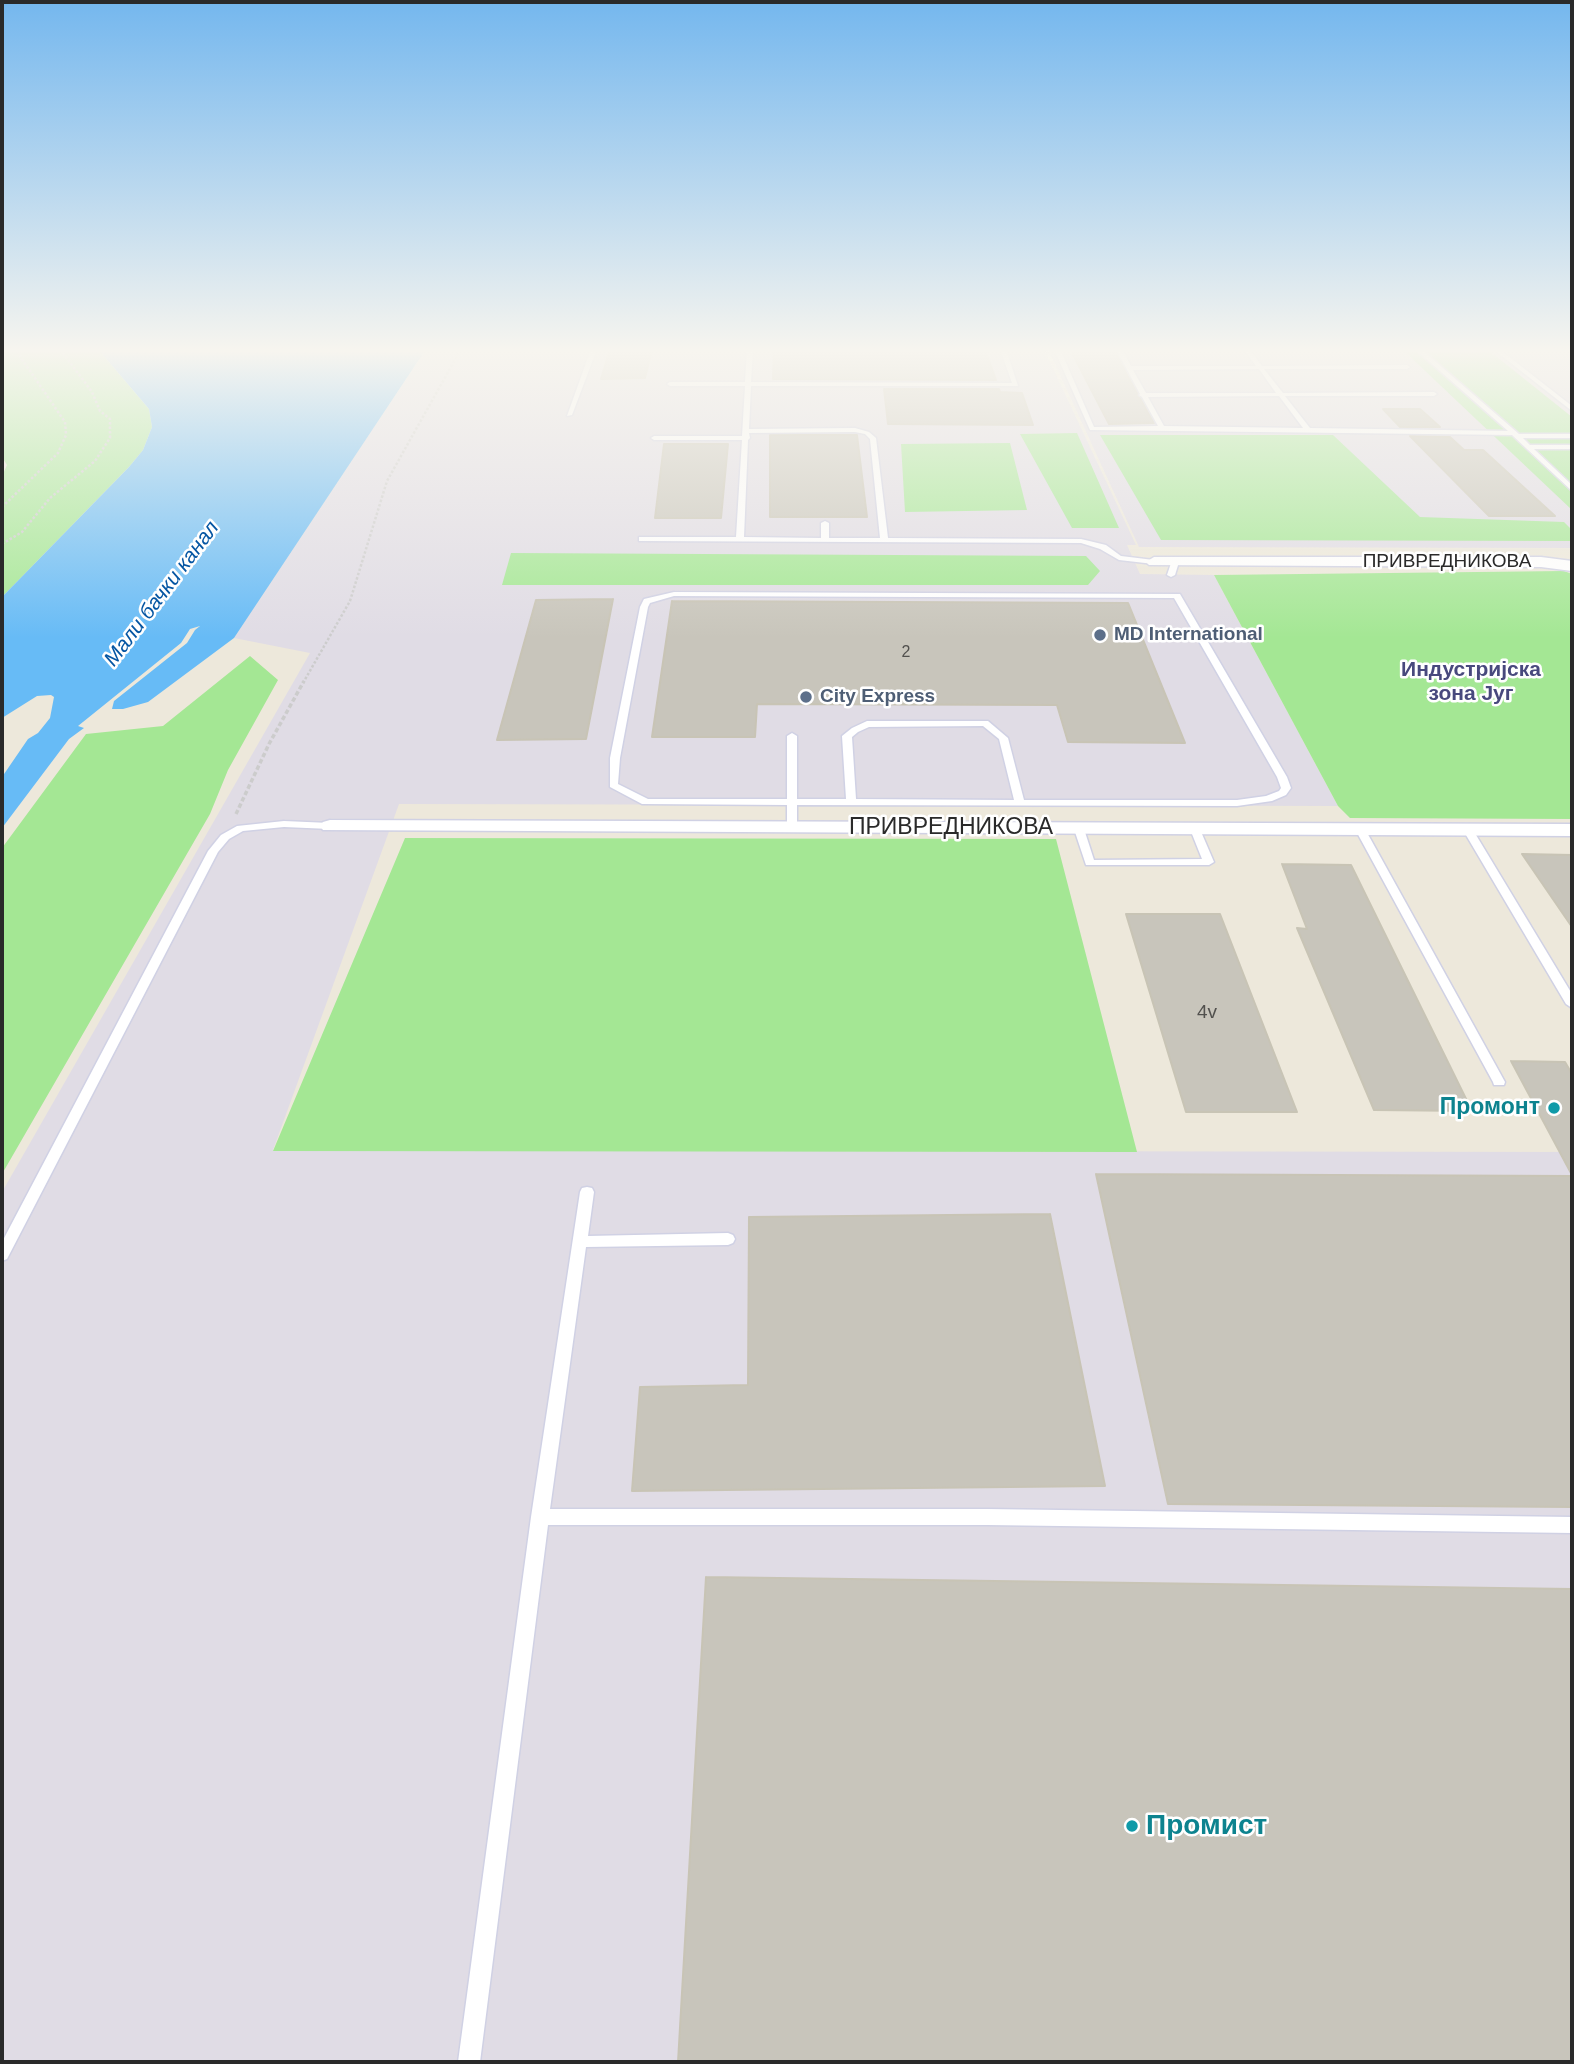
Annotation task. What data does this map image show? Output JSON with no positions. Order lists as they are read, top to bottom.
{
  "streets": {
    "street": ["ПРИВРЕДНИКОВА"]
  },
  "districts": ["Индустријска зона Југ"],
  "water": ["Мали бачки канал"],
  "places": [
    "MD International",
    "City Express",
    "Промонт",
    "Промист"
  ],
  "house_numbers": ["2", "4v"]
}
